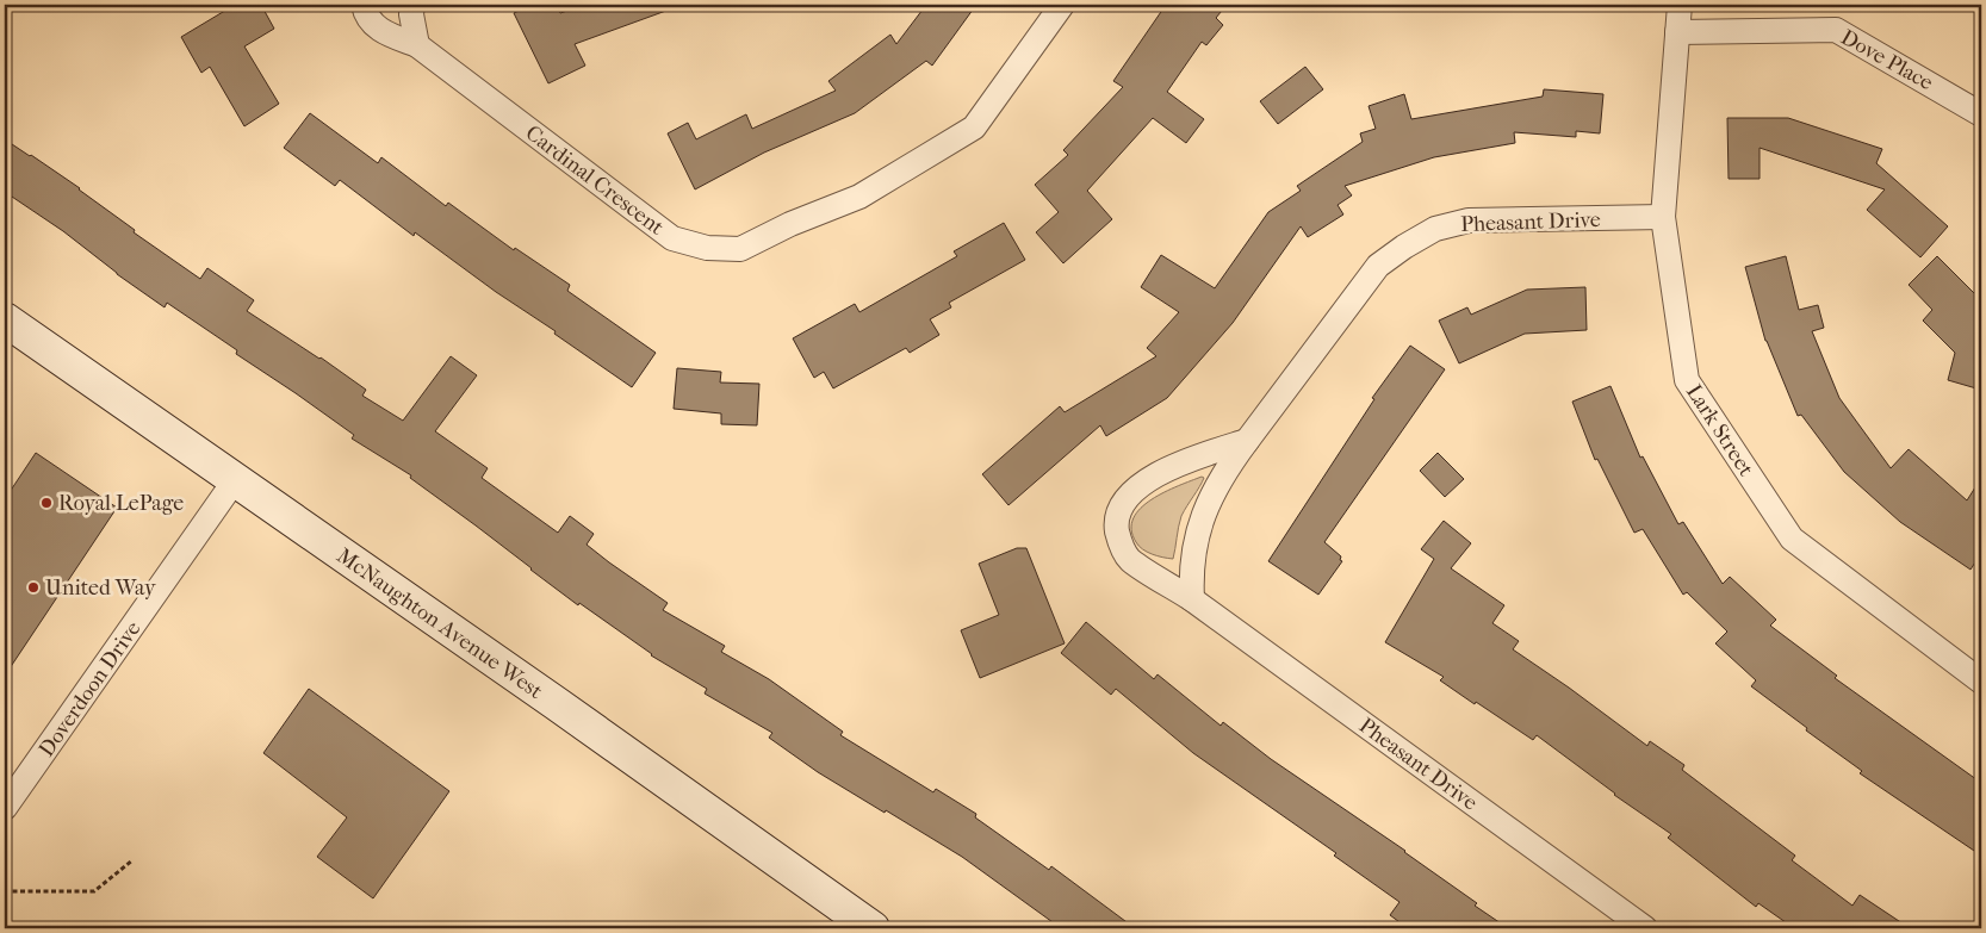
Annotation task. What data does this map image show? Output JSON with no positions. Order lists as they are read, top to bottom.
{
  "streets": {
    "main road": ["McNaughton Avenue West"],
    "street": [
      "Dove Place",
      "Cardinal Crescent",
      "Pheasant Drive",
      "Lark Street",
      "Doverdoon Drive"
    ]
  },
  "crossings": [
    ["Dove Place", "Lark Street"],
    ["Pheasant Drive", "Lark Street"],
    ["McNaughton Avenue West", "Doverdoon Drive"]
  ],
  "places": ["Royal LePage", "United Way"]
}
